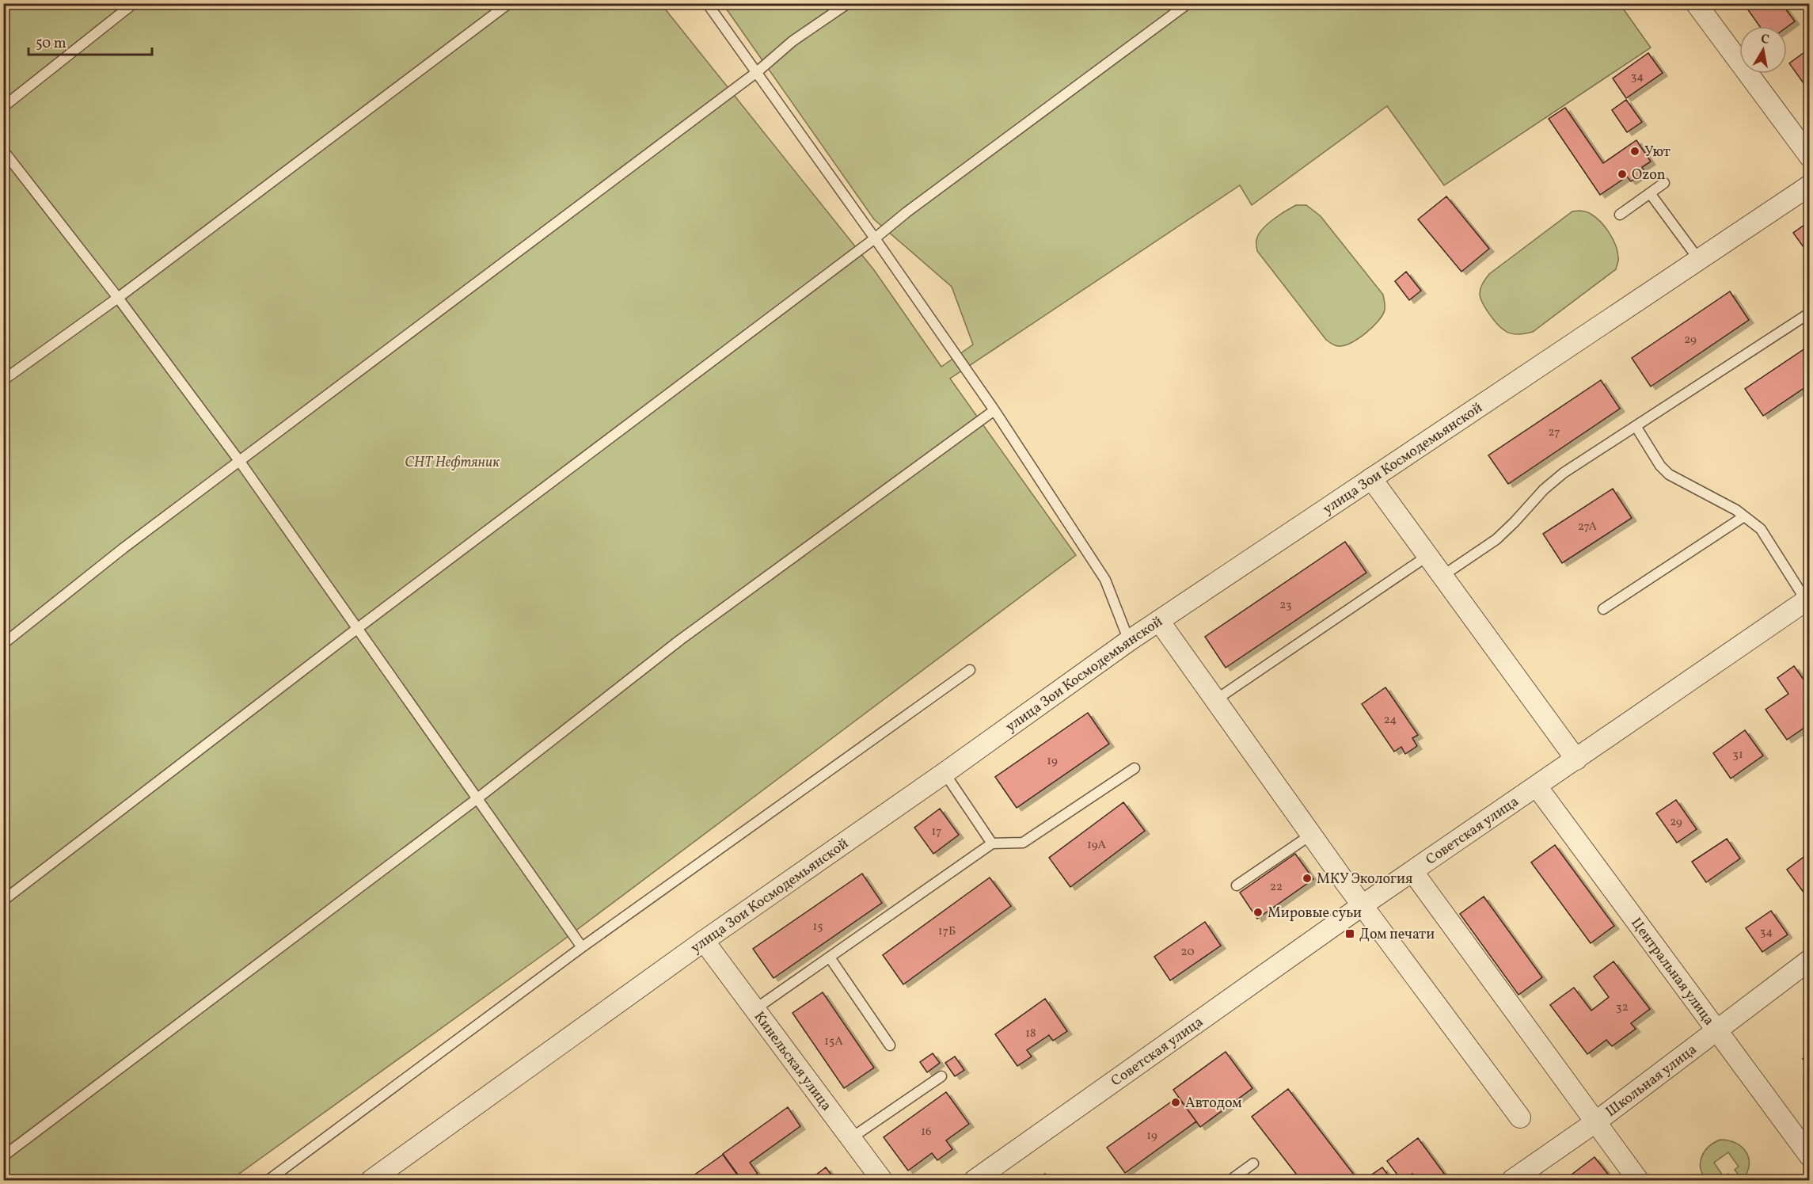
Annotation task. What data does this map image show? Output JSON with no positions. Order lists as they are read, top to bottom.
{
  "streets": {
    "street": [
      "улица Зои Космодемьянской",
      "Советская улица",
      "Центральная улица",
      "Кинельская улица",
      "Школьная улица"
    ]
  },
  "crossings": [
    ["улица Зои Космодемьянской", "Кинельская улица"],
    ["Советская улица", "Центральная улица"],
    ["Центральная улица", "Школьная улица"]
  ],
  "parks": ["СНТ Нефтяник"],
  "places": {
    "other": [
      "Уют",
      "Ozon",
      "МКУ Экология",
      "Мировые суьи",
      "Автодом"
    ],
    "transit": ["Дом печати"]
  },
  "house_numbers": [
    "34",
    "29",
    "27",
    "27А",
    "23",
    "24",
    "31",
    "19",
    "29",
    "17",
    "19А",
    "22",
    "15",
    "17Б",
    "34",
    "20",
    "32",
    "18",
    "15А",
    "16",
    "19"
  ],
  "scale_bar": "50 m",
  "north": "top"
}
